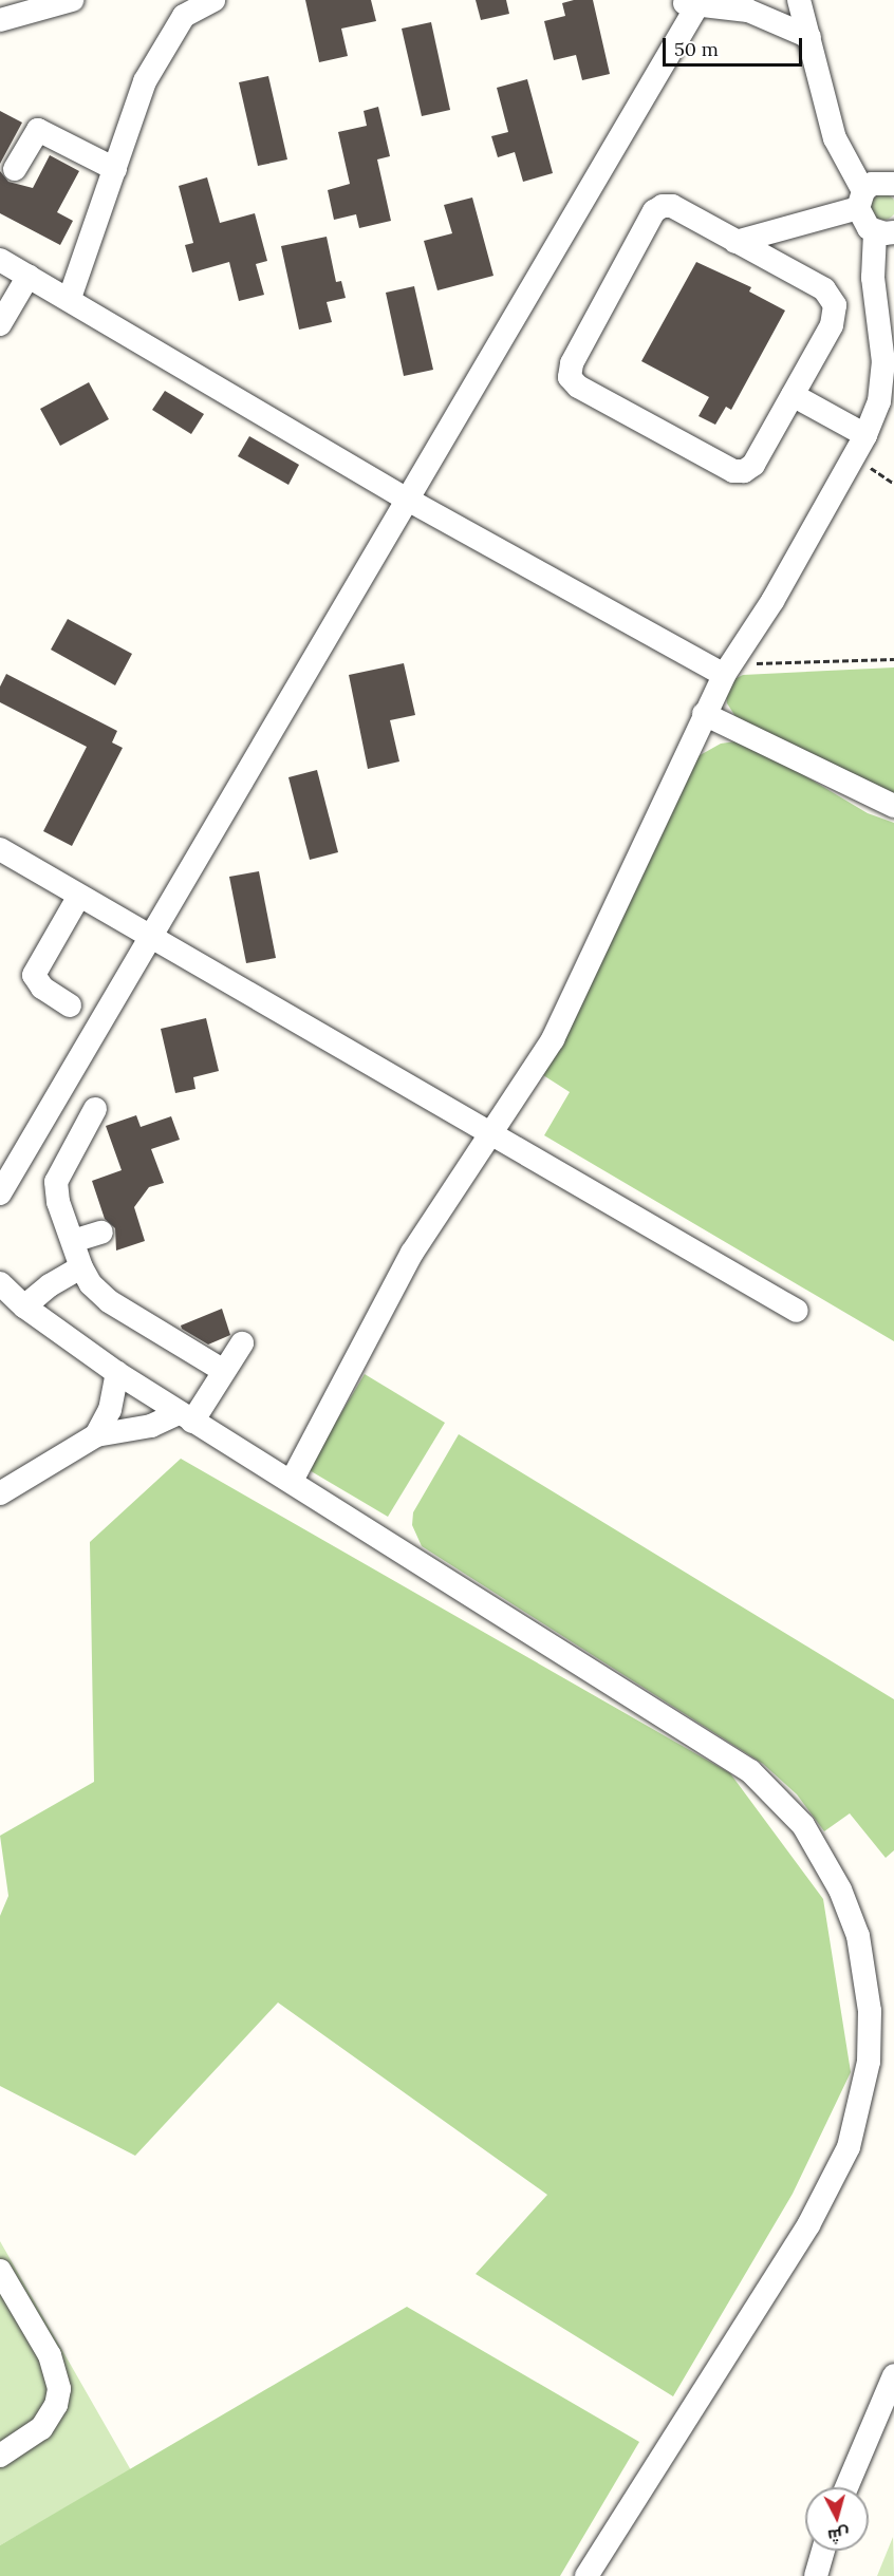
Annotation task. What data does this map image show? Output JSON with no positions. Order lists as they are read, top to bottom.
{
  "scale_bar": "50 m",
  "north": "bottom"
}
